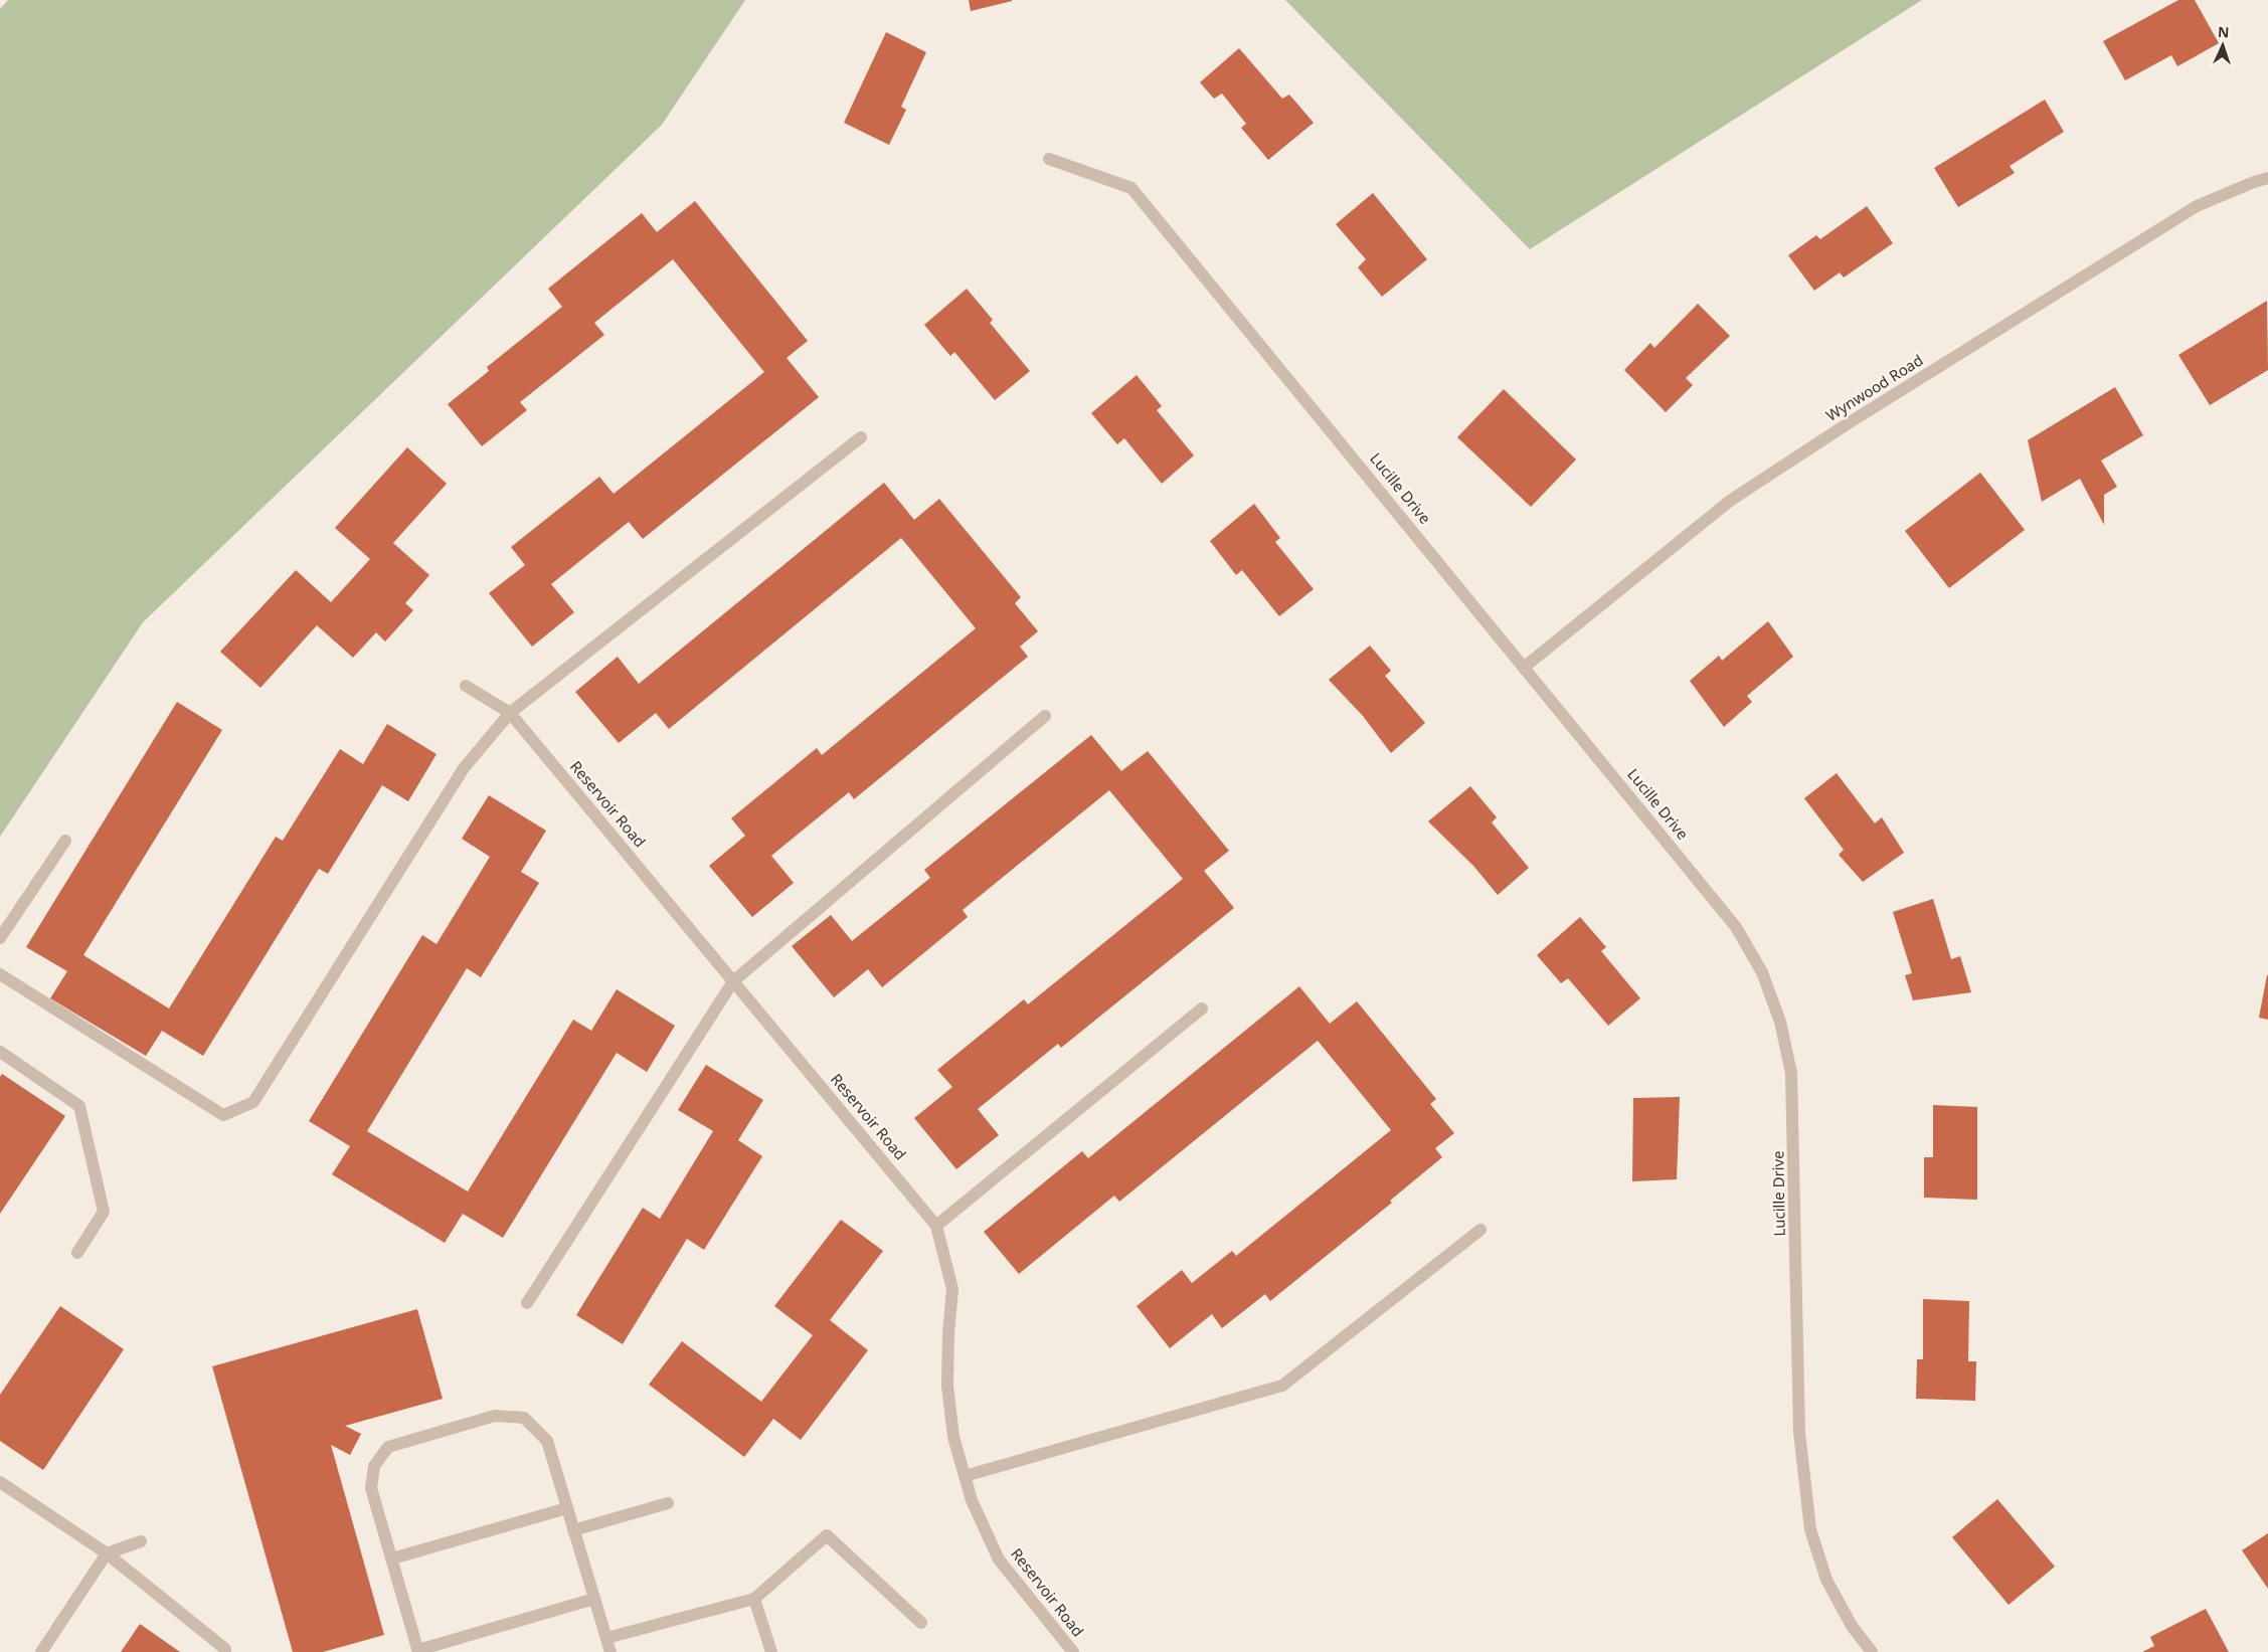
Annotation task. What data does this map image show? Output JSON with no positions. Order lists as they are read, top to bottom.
{
  "streets": {
    "street": ["Wynwood Road", "Lucille Drive", "Reservoir Road"]
  },
  "crossings": [
    ["Wynwood Road", "Lucille Drive"]
  ],
  "north": "top"
}
